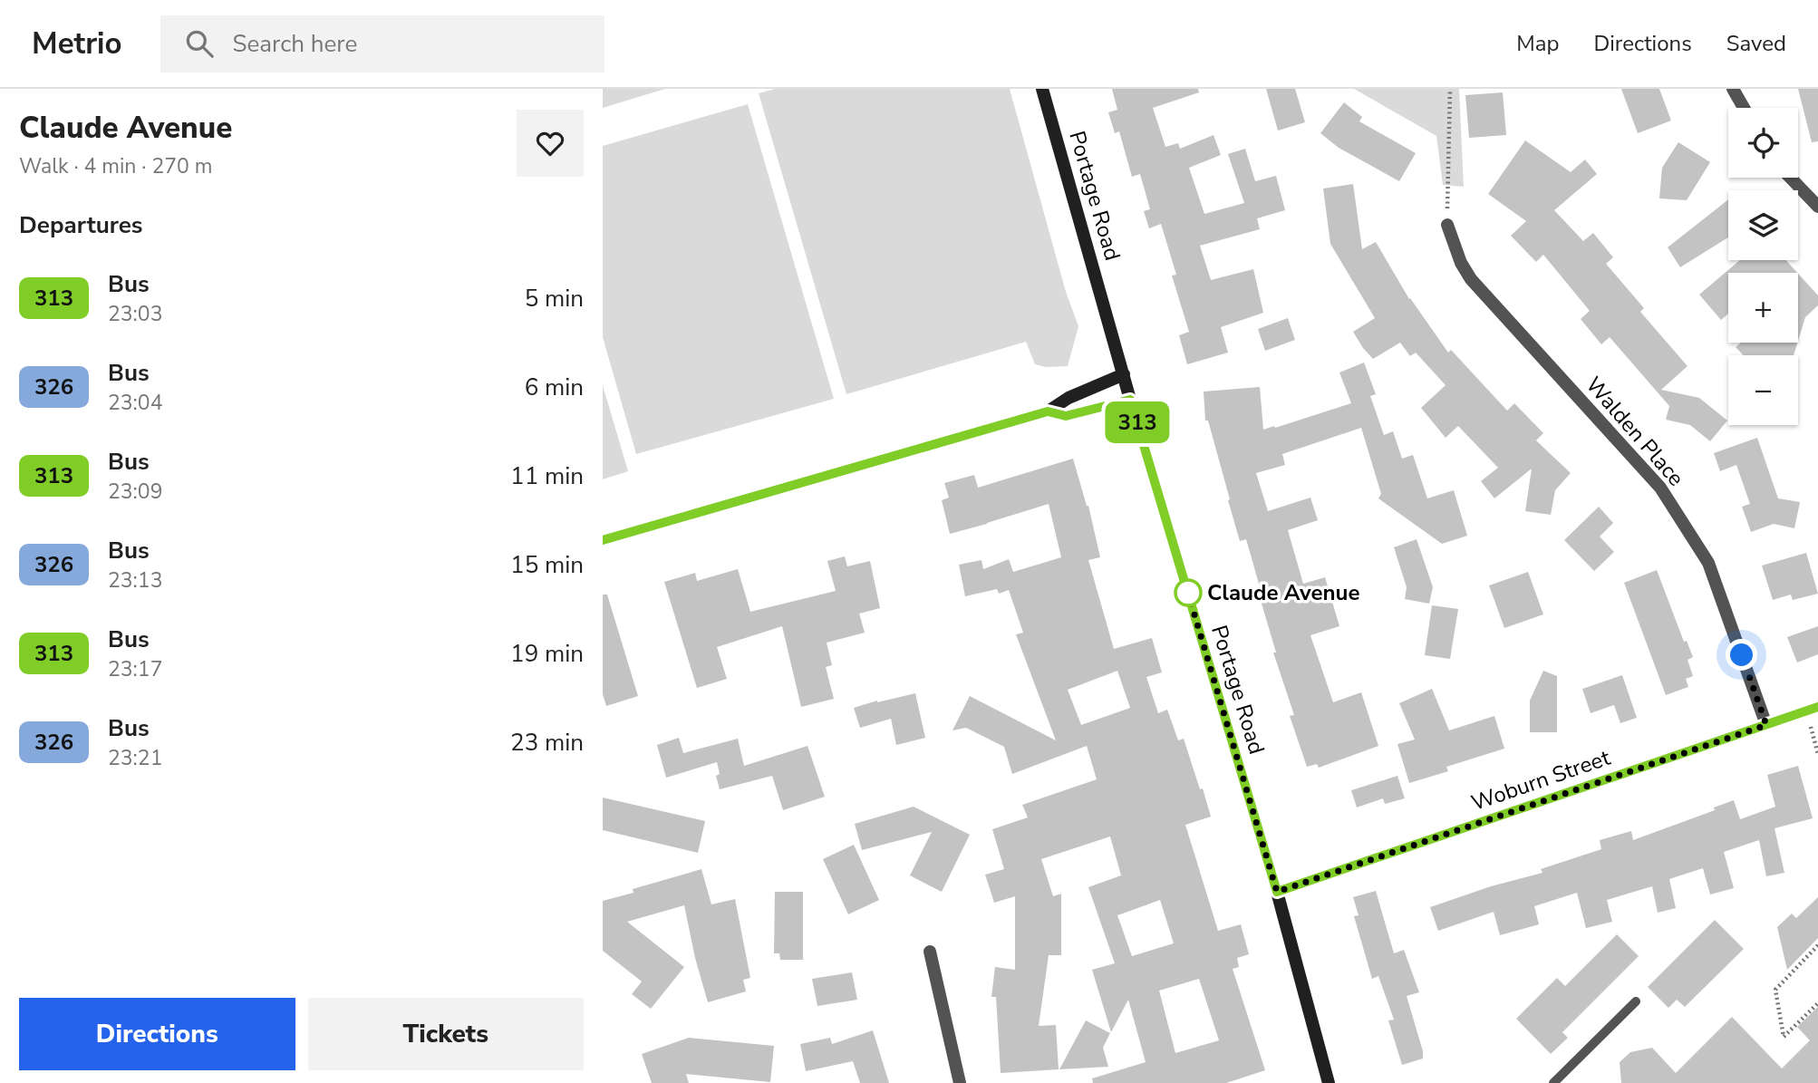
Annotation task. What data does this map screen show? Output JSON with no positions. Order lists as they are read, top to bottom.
{
  "streets": {
    "main road": ["Portage Road", "Woburn Street"],
    "street": ["Walden Place"]
  },
  "crossings": [
    ["Portage Road", "Woburn Street"],
    ["Walden Place", "Woburn Street"]
  ],
  "places": ["Claude Avenue"],
  "lines": ["bus line 313"],
  "page": {
    "header": "Metrio",
    "search": "Search here",
    "nav": ["Map", "Directions", "Saved"],
    "heading": [
      ["Claude Avenue", "Walk · 4 min · 270 m"],
      "Departures"
    ],
    "on_map": "313",
    "map_buttons": ["+", "−"],
    "list": [
      {
        "mark": "313",
        "name": "Bus",
        "note": "23:03",
        "value": "5 min"
      },
      {
        "mark": "326",
        "name": "Bus",
        "note": "23:04",
        "value": "6 min"
      },
      {
        "mark": "313",
        "name": "Bus",
        "note": "23:09",
        "value": "11 min"
      },
      {
        "mark": "326",
        "name": "Bus",
        "note": "23:13",
        "value": "15 min"
      },
      {
        "mark": "313",
        "name": "Bus",
        "note": "23:17",
        "value": "19 min"
      },
      {
        "mark": "326",
        "name": "Bus",
        "note": "23:21",
        "value": "23 min"
      }
    ],
    "buttons": ["Directions", "Tickets"]
  }
}
